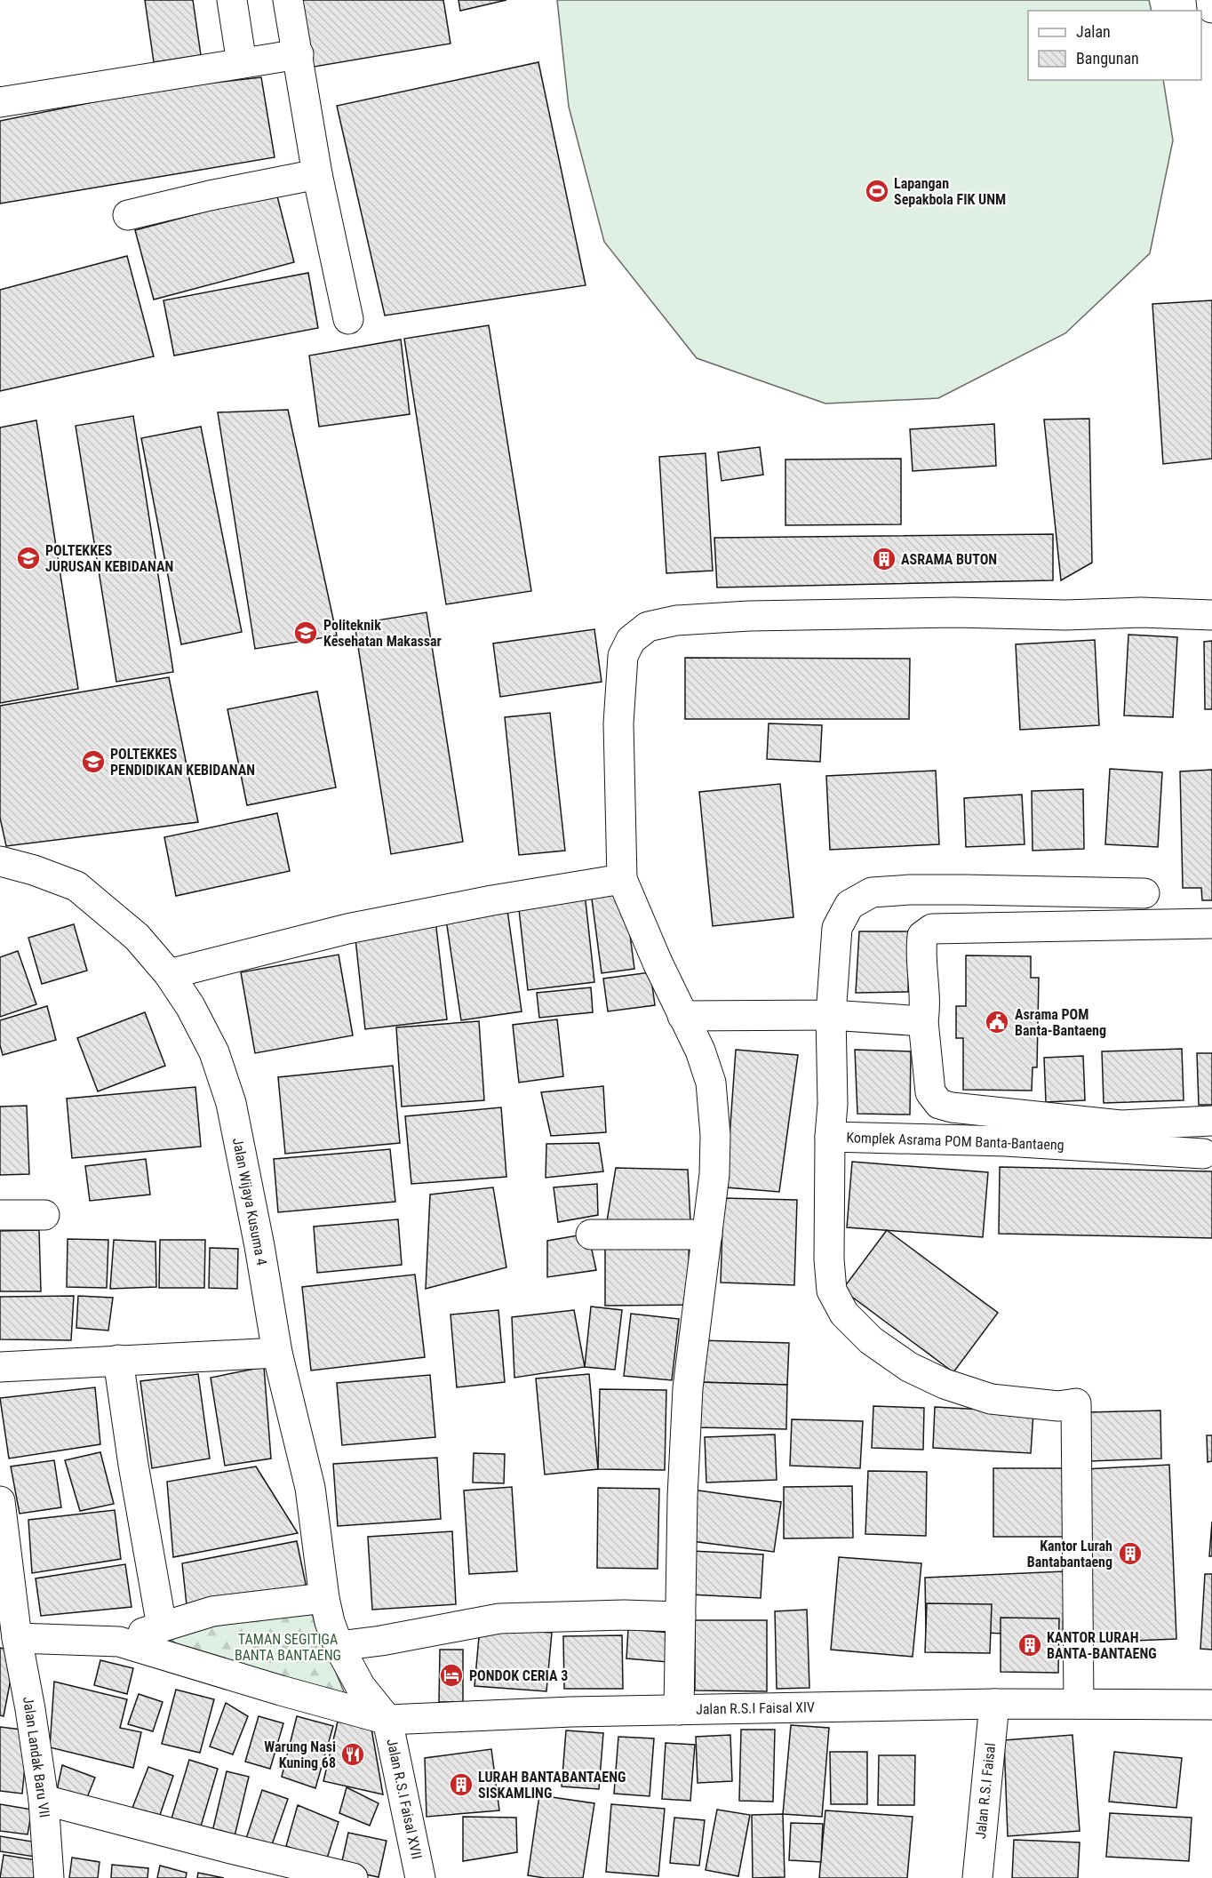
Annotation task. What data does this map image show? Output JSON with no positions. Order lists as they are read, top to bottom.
{
  "streets": {
    "street": [
      "Komplek Asrama POM Banta-Bantaeng",
      "Jalan Wijaya Kusuma 4",
      "Jalan R.S.I Faisal XIV",
      "Jalan Landak Baru VII",
      "Jalan R.S.I Faisal",
      "Jalan R.S.I Faisal XVII"
    ]
  },
  "crossings": [
    ["Jalan R.S.I Faisal XIV", "Jalan R.S.I Faisal"],
    ["Jalan R.S.I Faisal XIV", "Jalan R.S.I Faisal XVII"]
  ],
  "parks": ["TAMAN SEGITIGA BANTA BANTAENG"],
  "places": {
    "sports": ["Lapangan Sepakbola FIK UNM"],
    "school or university": ["POLTEKKES JURUSAN KEBIDANAN", "Politeknik Kesehatan Makassar", "POLTEKKES PENDIDIKAN KEBIDANAN"],
    "building": [
      "ASRAMA BUTON",
      "Kantor Lurah Bantabantaeng",
      "KANTOR LURAH BANTA-BANTAENG",
      "LURAH BANTABANTAENG SISKAMLING"
    ],
    "public building": ["Asrama POM Banta-Bantaeng"],
    "hotel": ["PONDOK CERIA 3"],
    "restaurant": ["Warung Nasi Kuning 68"]
  },
  "legend": ["Jalan", "Bangunan"]
}
